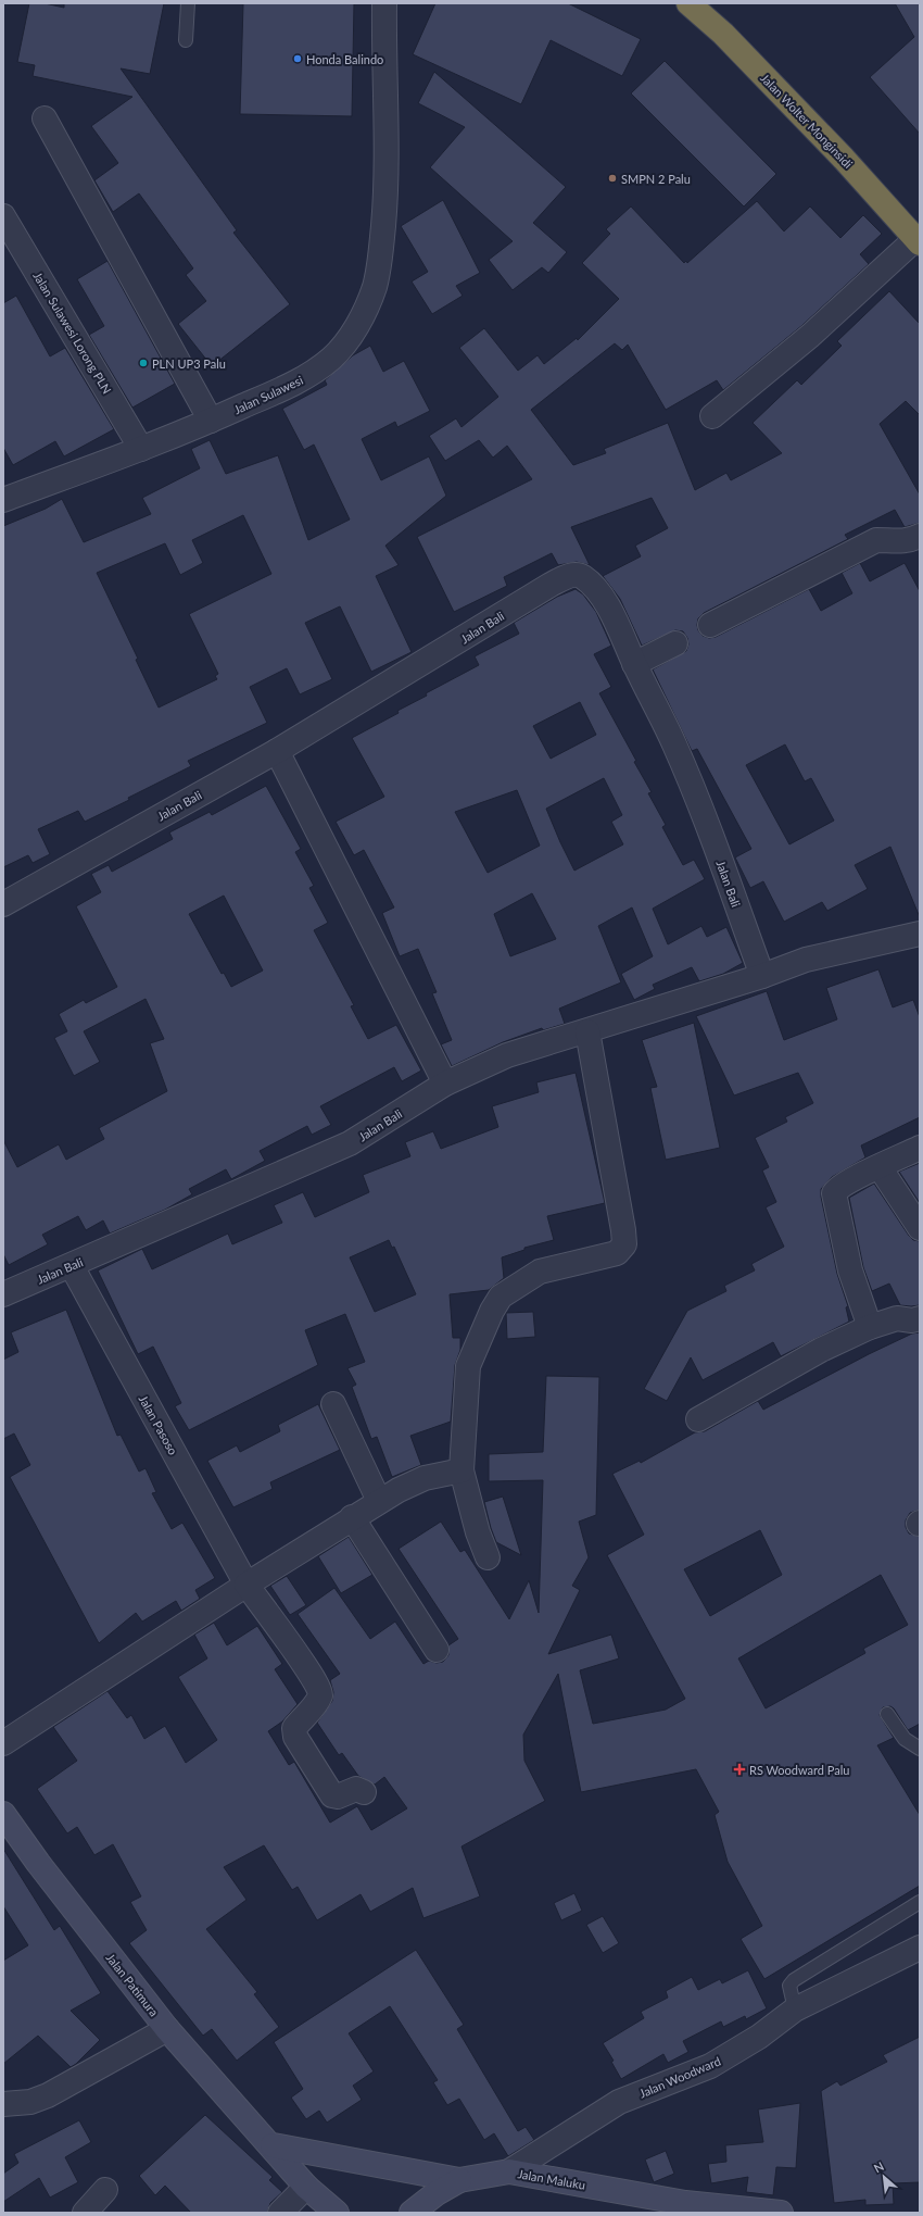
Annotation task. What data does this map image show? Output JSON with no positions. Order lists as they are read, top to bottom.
{
  "streets": {
    "highway": ["Jalan Wolter Monginsidi"],
    "main road": ["Jalan Patimura", "Jalan Maluku"],
    "street": [
      "Jalan Sulawesi Lorong PLN",
      "Jalan Sulawesi",
      "Jalan Bali",
      "Jalan Pasoso",
      "Jalan Woodward"
    ]
  },
  "crossings": [
    ["Jalan Sulawesi Lorong PLN", "Jalan Sulawesi"],
    ["Jalan Bali", "Jalan Pasoso"],
    ["Jalan Patimura", "Jalan Maluku"],
    ["Jalan Woodward", "Jalan Maluku"]
  ],
  "places": {
    "other": ["Honda Balindo", "SMPN 2 Palu", "PLN UP3 Palu"],
    "health": ["RS Woodward Palu"]
  },
  "north": "top left"
}
